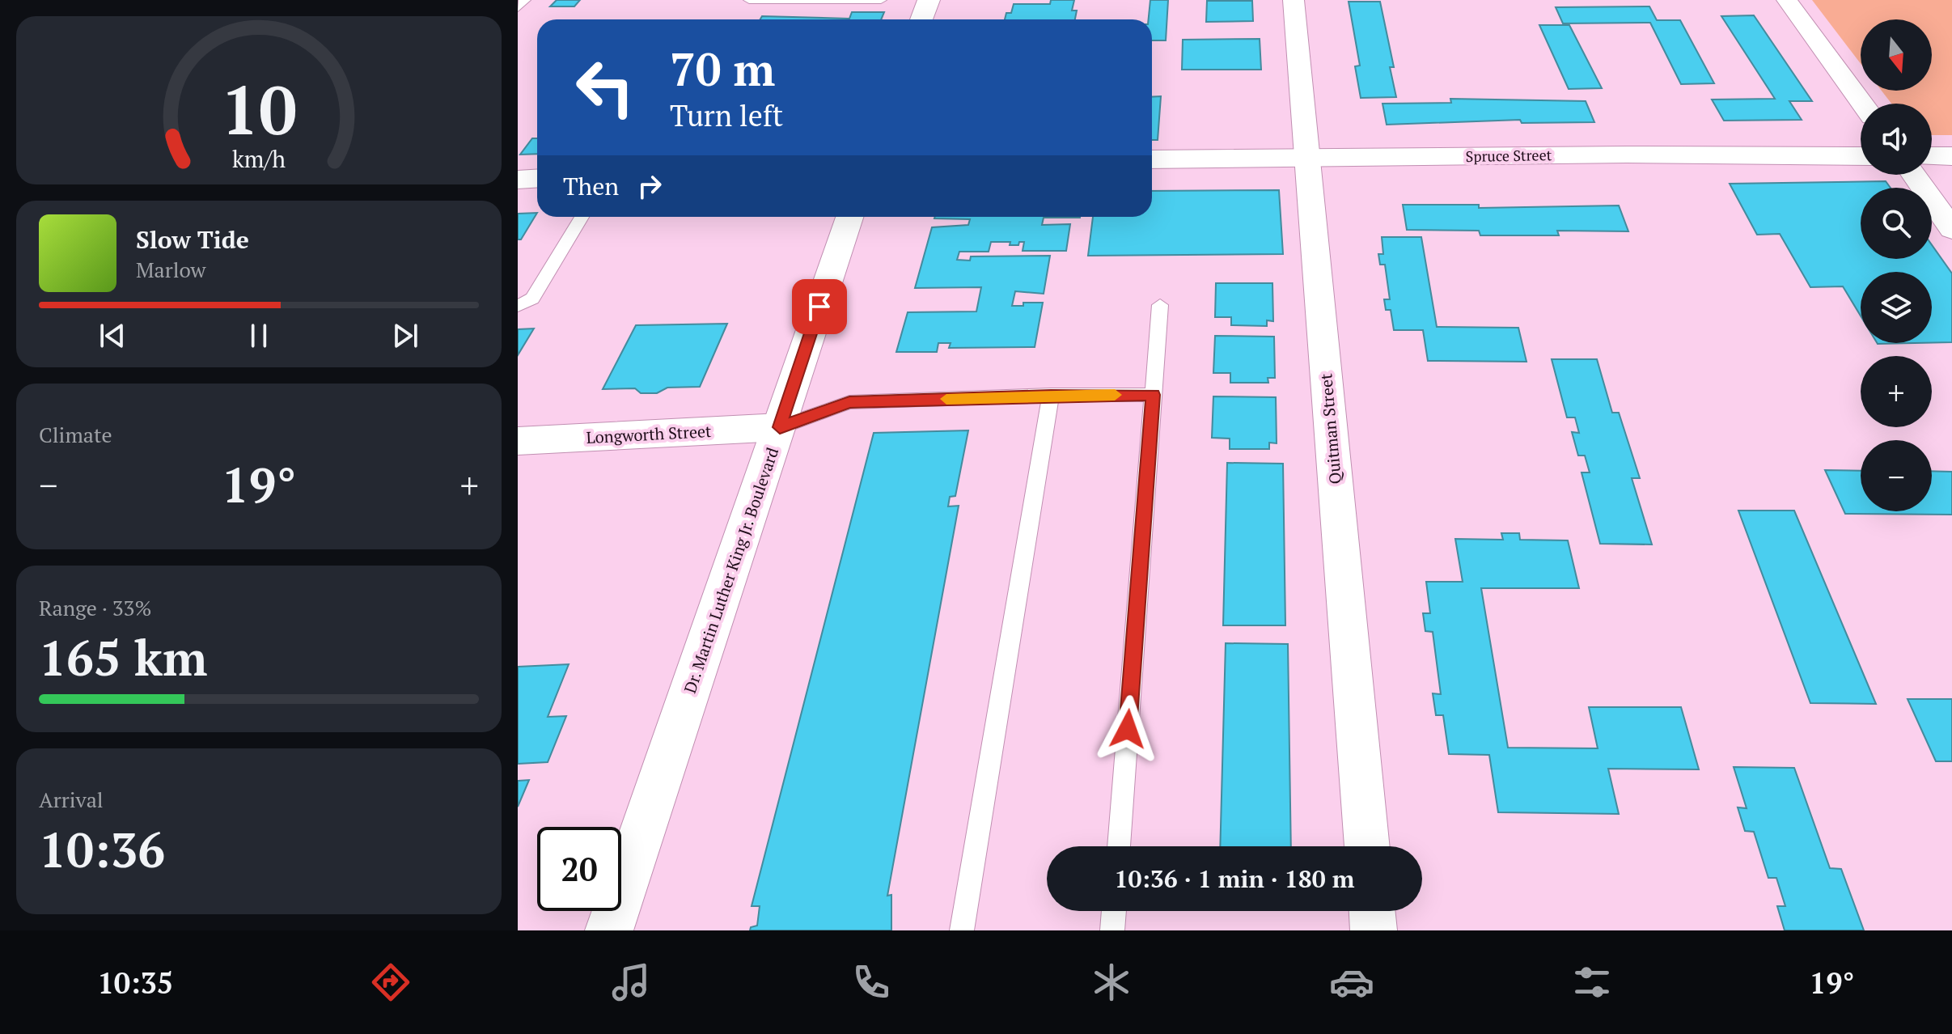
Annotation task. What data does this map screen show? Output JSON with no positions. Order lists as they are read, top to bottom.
{
  "streets": {
    "main road": ["Spruce Street", "Dr. Martin Luther King Jr. Boulevard"],
    "street": ["Quitman Street", "Longworth Street"]
  },
  "crossings": [
    ["Spruce Street", "Quitman Street"],
    ["Longworth Street", "Dr. Martin Luther King Jr. Boulevard"]
  ],
  "north": "bottom",
  "page": {
    "map_buttons": ["+", "−"],
    "turn": ["70 m", "Turn left"],
    "then": "Then",
    "song": ["Slow Tide", "Marlow"],
    "tile": [
      "Climate",
      ["Range · 33%", "165 km"],
      ["Arrival", "10:36"]
    ],
    "heat": ["−", "19°", "+"],
    "limit": "20",
    "trip": "10:36 · 1 min · 180 m",
    "tabs": ["10:35", "19°"],
    "gauge": ["10", "km/h"]
  }
}
